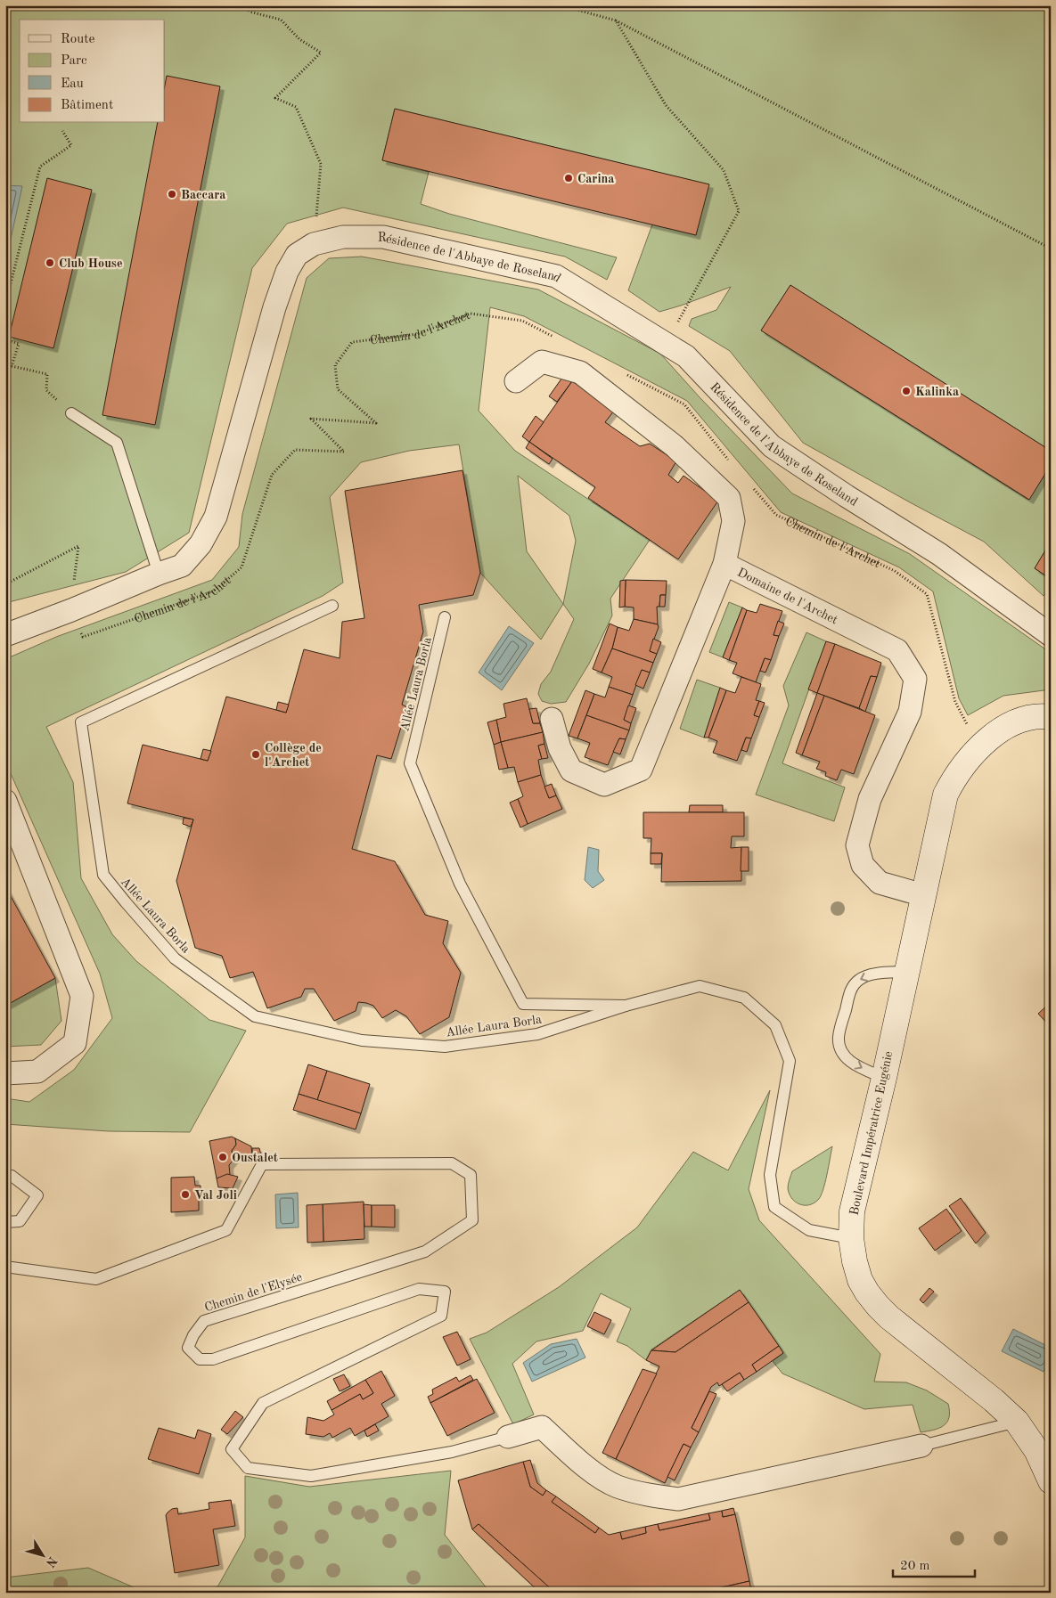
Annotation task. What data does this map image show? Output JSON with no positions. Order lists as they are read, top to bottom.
{
  "streets": {
    "street": ["Résidence de l'Abbaye de Roseland", "Domaine de l'Archet", "Boulevard Impératrice Eugénie"],
    "lane": ["Allée Laura Borla", "Chemin de l'Elysée"],
    "path": ["Chemin de l'Archet"]
  },
  "crossings": [
    ["Résidence de l'Abbaye de Roseland", "Chemin de l'Archet"],
    ["Chemin de l'Archet", "Boulevard Impératrice Eugénie"],
    ["Domaine de l'Archet", "Boulevard Impératrice Eugénie"],
    ["Allée Laura Borla", "Boulevard Impératrice Eugénie"]
  ],
  "places": [
    "Carina",
    "Baccara",
    "Club House",
    "Kalinka",
    "Collège de l'Archet",
    "Oustalet",
    "Val Joli"
  ],
  "legend": [
    "Route",
    "Parc",
    "Eau",
    "Bâtiment"
  ],
  "scale_bar": "20 m",
  "north": "bottom right"
}
